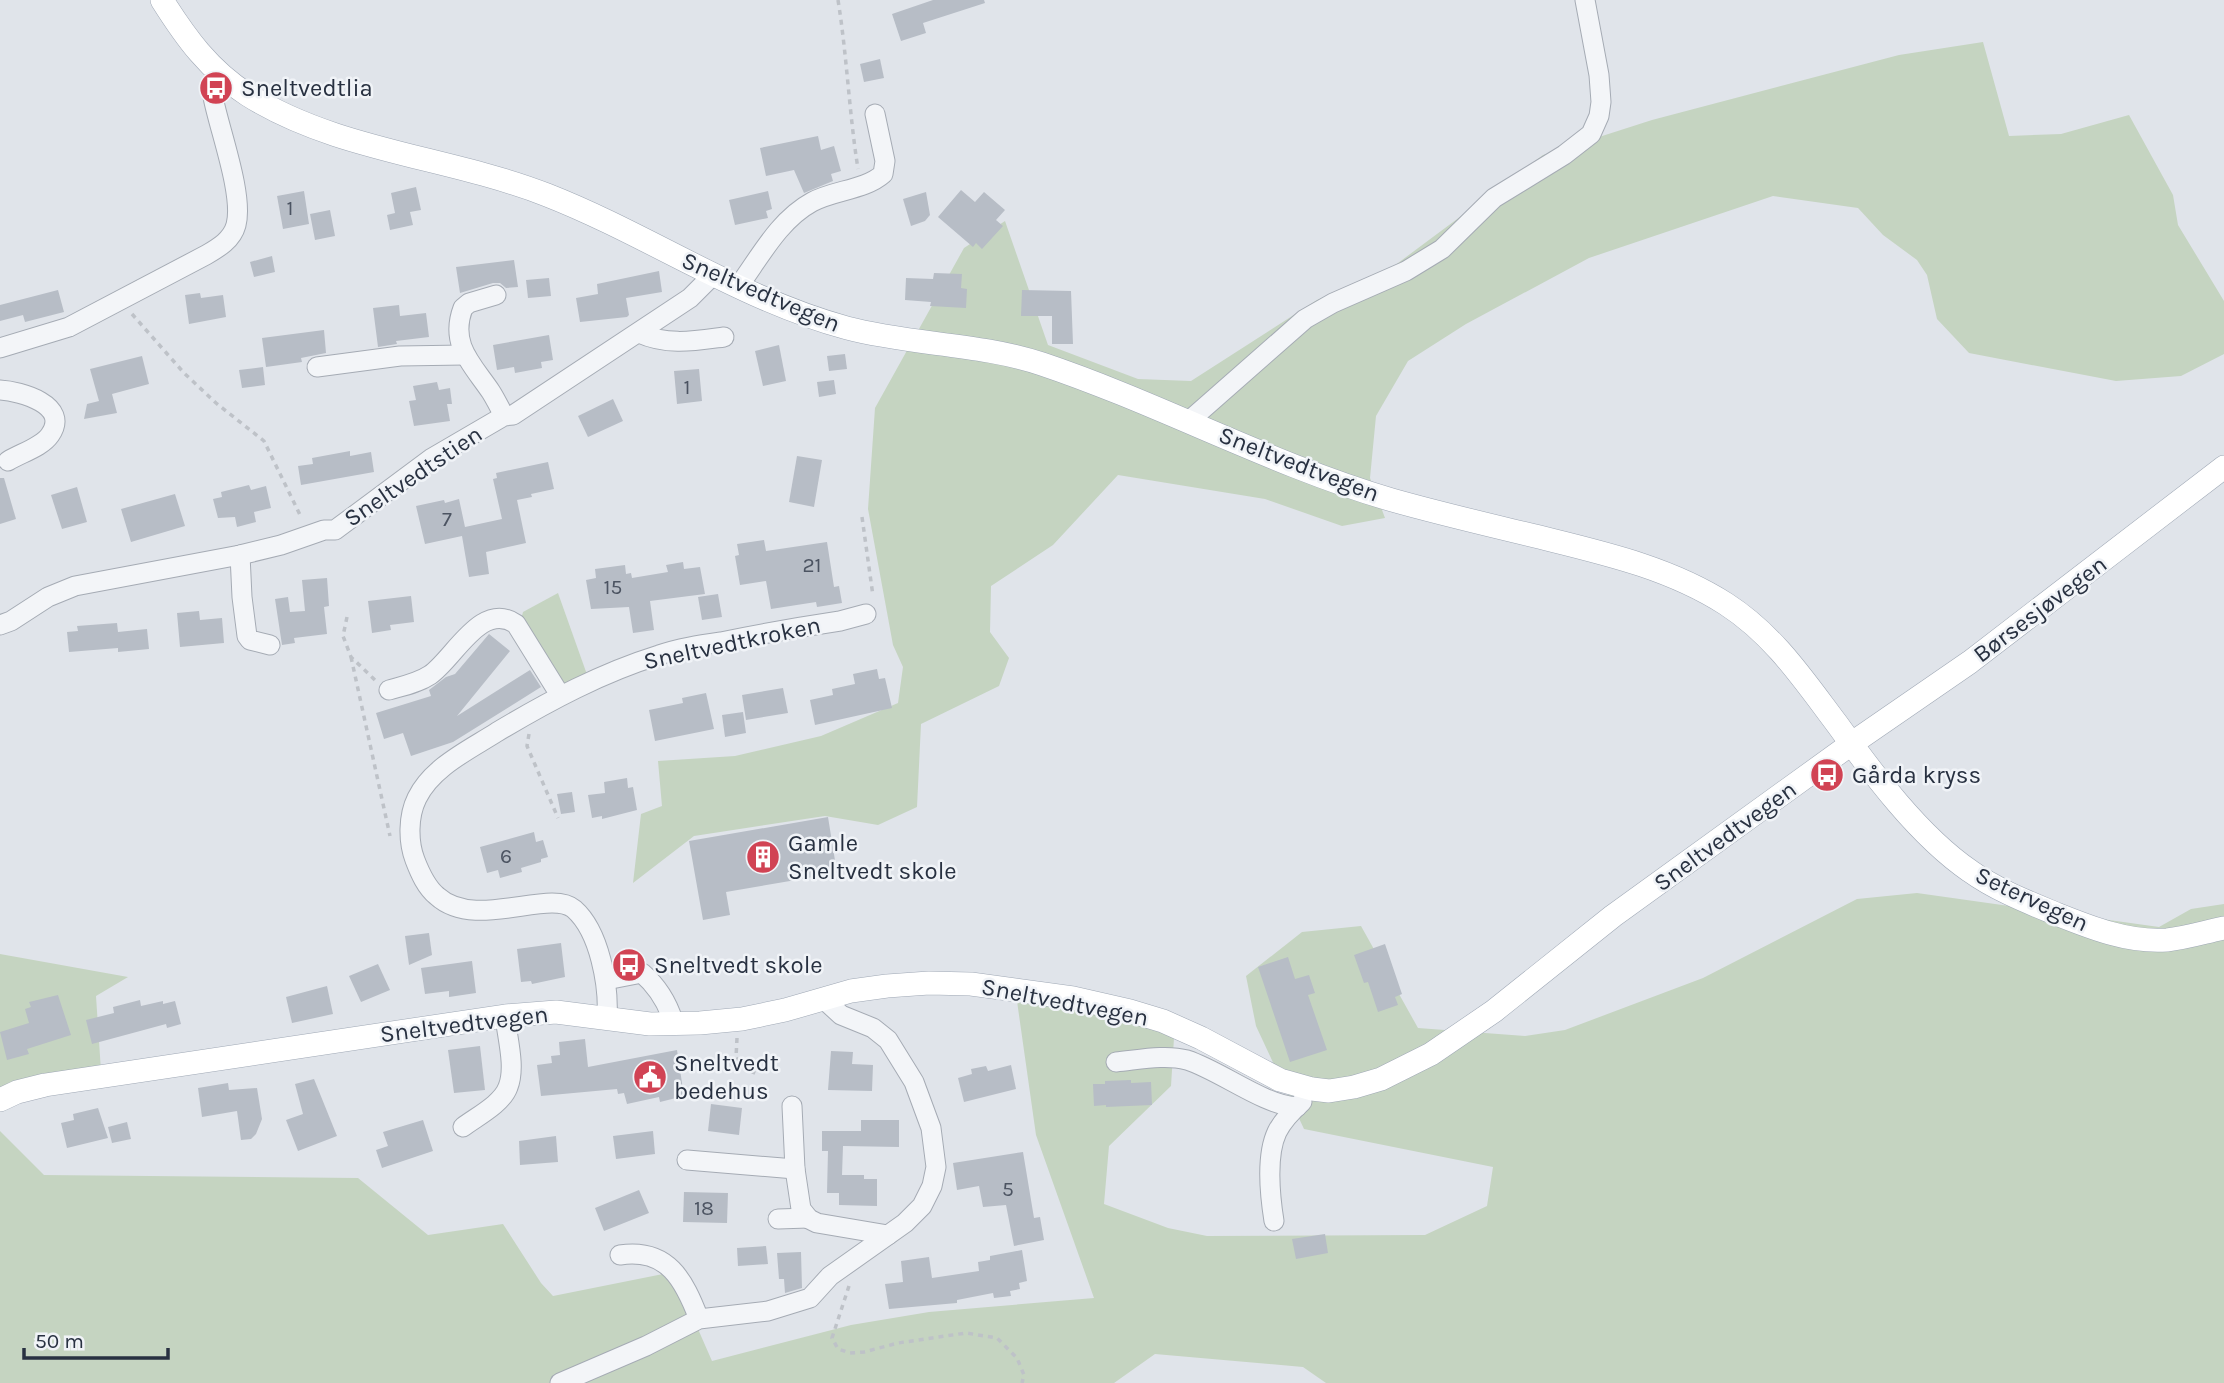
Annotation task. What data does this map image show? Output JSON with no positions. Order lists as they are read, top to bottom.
{
  "streets": {
    "main road": ["Sneltvedtvegen", "Børsesjøvegen", "Setervegen"],
    "street": ["Sneltvedtstien", "Sneltvedtkroken"]
  },
  "crossings": [
    ["Sneltvedtvegen", "Sneltvedtstien"],
    ["Sneltvedtvegen", "Børsesjøvegen"],
    ["Sneltvedtvegen", "Sneltvedtkroken"],
    ["Sneltvedtvegen", "Setervegen"],
    ["Børsesjøvegen", "Setervegen"]
  ],
  "places": {
    "bus stop": ["Sneltvedtlia", "Gårda kryss", "Sneltvedt skole"],
    "building": ["Gamle Sneltvedt skole"],
    "public building": ["Sneltvedt bedehus"]
  },
  "house_numbers": [
    "1",
    "1",
    "7",
    "21",
    "15",
    "6",
    "5",
    "18"
  ],
  "scale_bar": "50 m"
}
